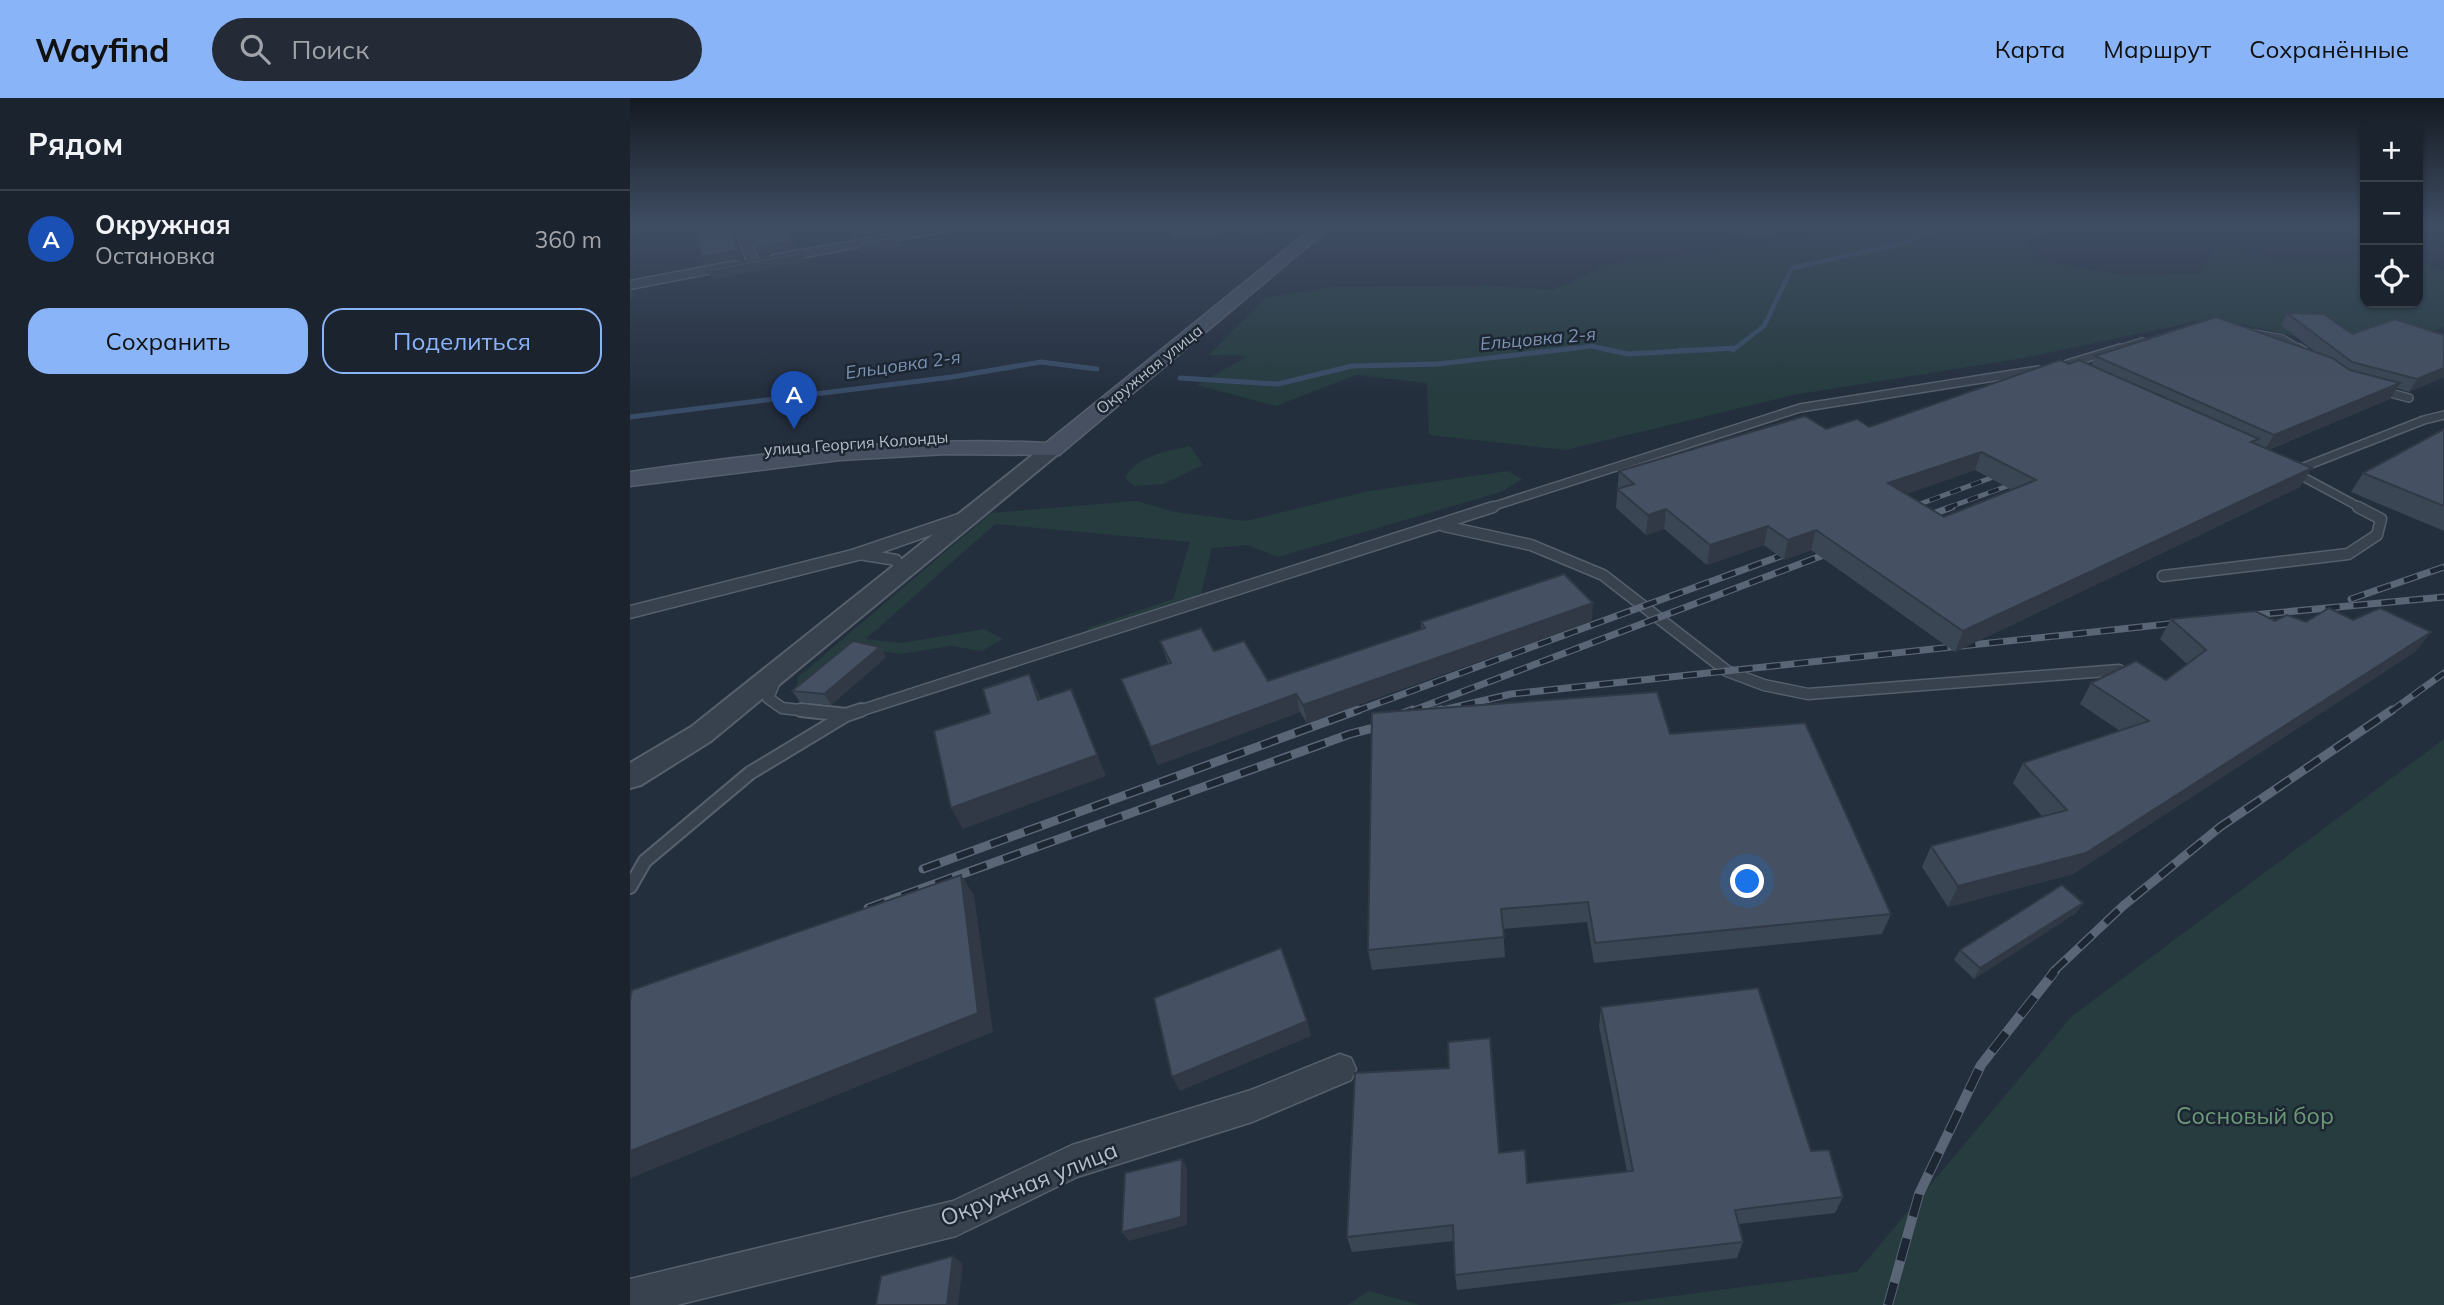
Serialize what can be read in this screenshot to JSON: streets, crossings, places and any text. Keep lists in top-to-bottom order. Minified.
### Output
{"streets":{"main road":["Окружная улица","улица Георгия Колонды"]},"crossings":[["Окружная улица","улица Георгия Колонды"]],"water":["Ельцовка 2-я"],"parks":["Сосновый бор"],"page":{"header":"Wayfind","search":"Поиск","nav":["Карта","Маршрут","Сохранённые"],"heading":"Рядом","map_buttons":["+","−"],"list":[{"mark":"A","name":"Окружная","note":"Остановка","value":"360 m"}],"buttons":["Сохранить","Поделиться"],"pins":"A"}}
